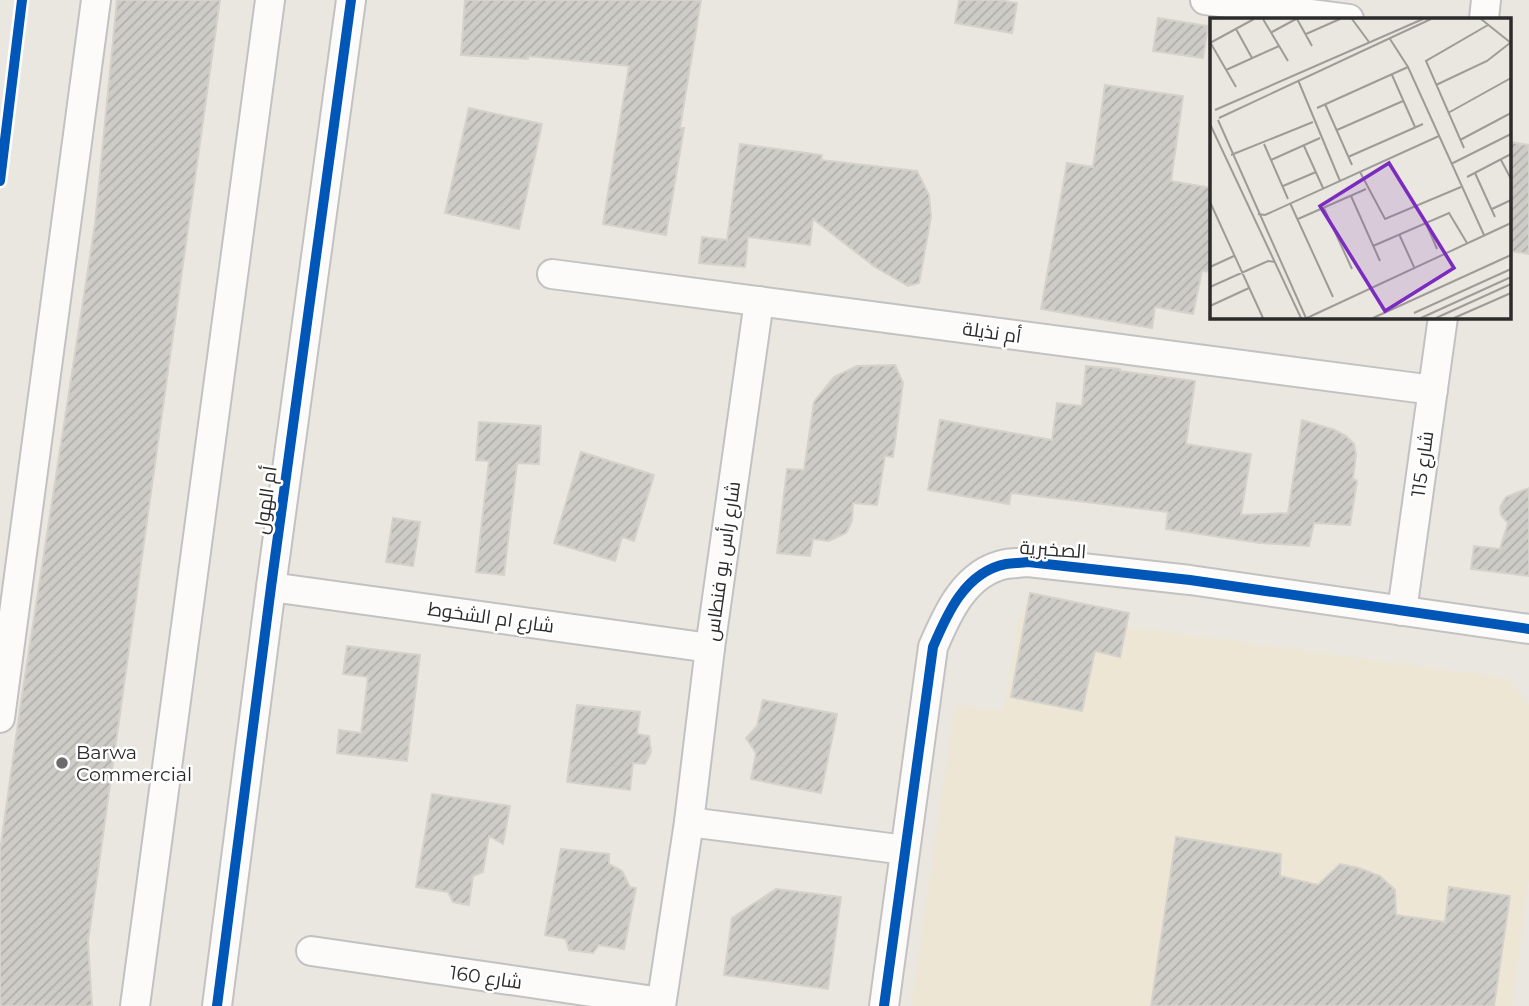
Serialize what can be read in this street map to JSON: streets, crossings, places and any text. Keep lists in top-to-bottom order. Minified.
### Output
{"streets":{"street":["أم نذيلة","شارع 115","أم الهول","الصخبرية","شارع رأس بو فنطاس","شارع ام الشخوط","شارع 160"]},"crossings":[["أم نذيلة","شارع 115"],["أم نذيلة","شارع رأس بو فنطاس"],["شارع 115","الصخبرية"],["أم الهول","شارع ام الشخوط"],["شارع رأس بو فنطاس","شارع ام الشخوط"],["شارع رأس بو فنطاس","شارع 160"]],"places":["Barwa Commercial"]}
